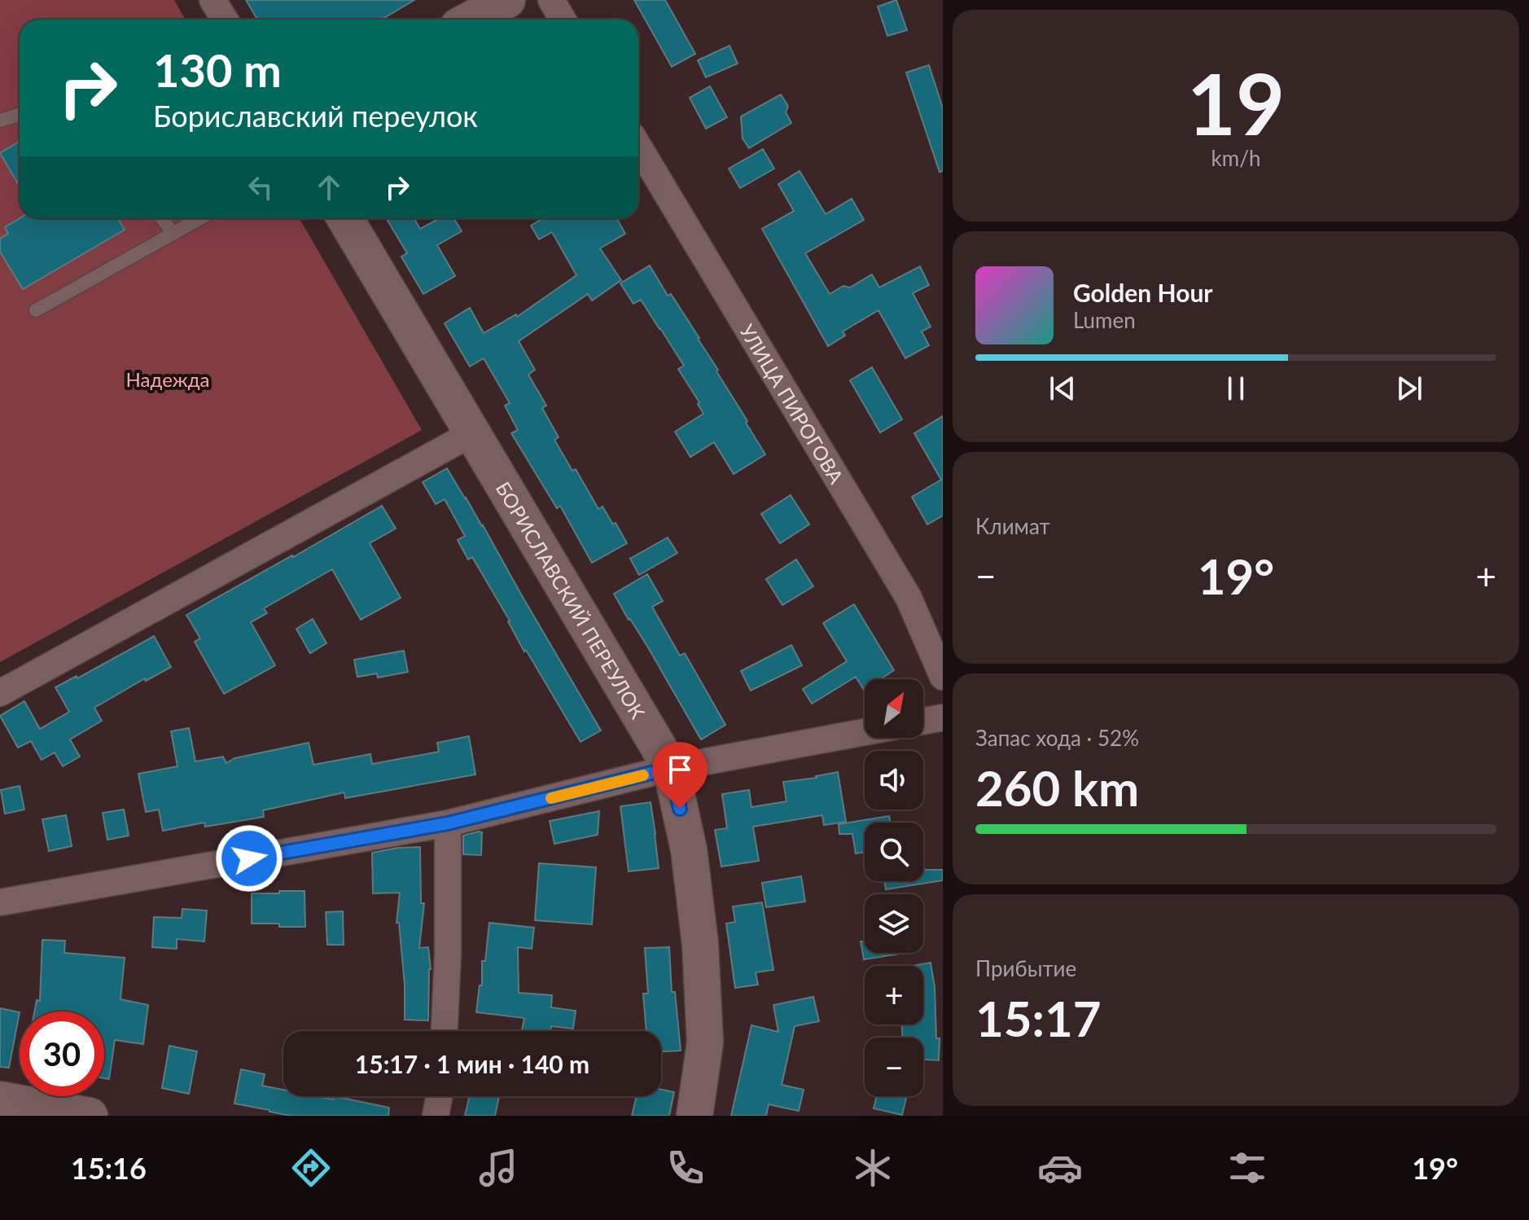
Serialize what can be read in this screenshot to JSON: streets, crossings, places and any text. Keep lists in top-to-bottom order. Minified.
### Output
{"streets":{"street":["УЛИЦА ПИРОГОВА","БОРИСЛАВСКИЙ ПЕРЕУЛОК"]},"parks":["Надежда"],"north":"top right","page":{"tile":[["19","km/h"],"Климат",["Запас хода · 52%","260 km"],["Прибытие","15:17"]],"turn":["130 m","Бориславский переулок"],"song":["Golden Hour","Lumen"],"heat":["−","19°","+"],"map_buttons":["+","−"],"limit":"30","trip":"15:17 · 1 мин · 140 m","tabs":["15:16","19°"]}}
